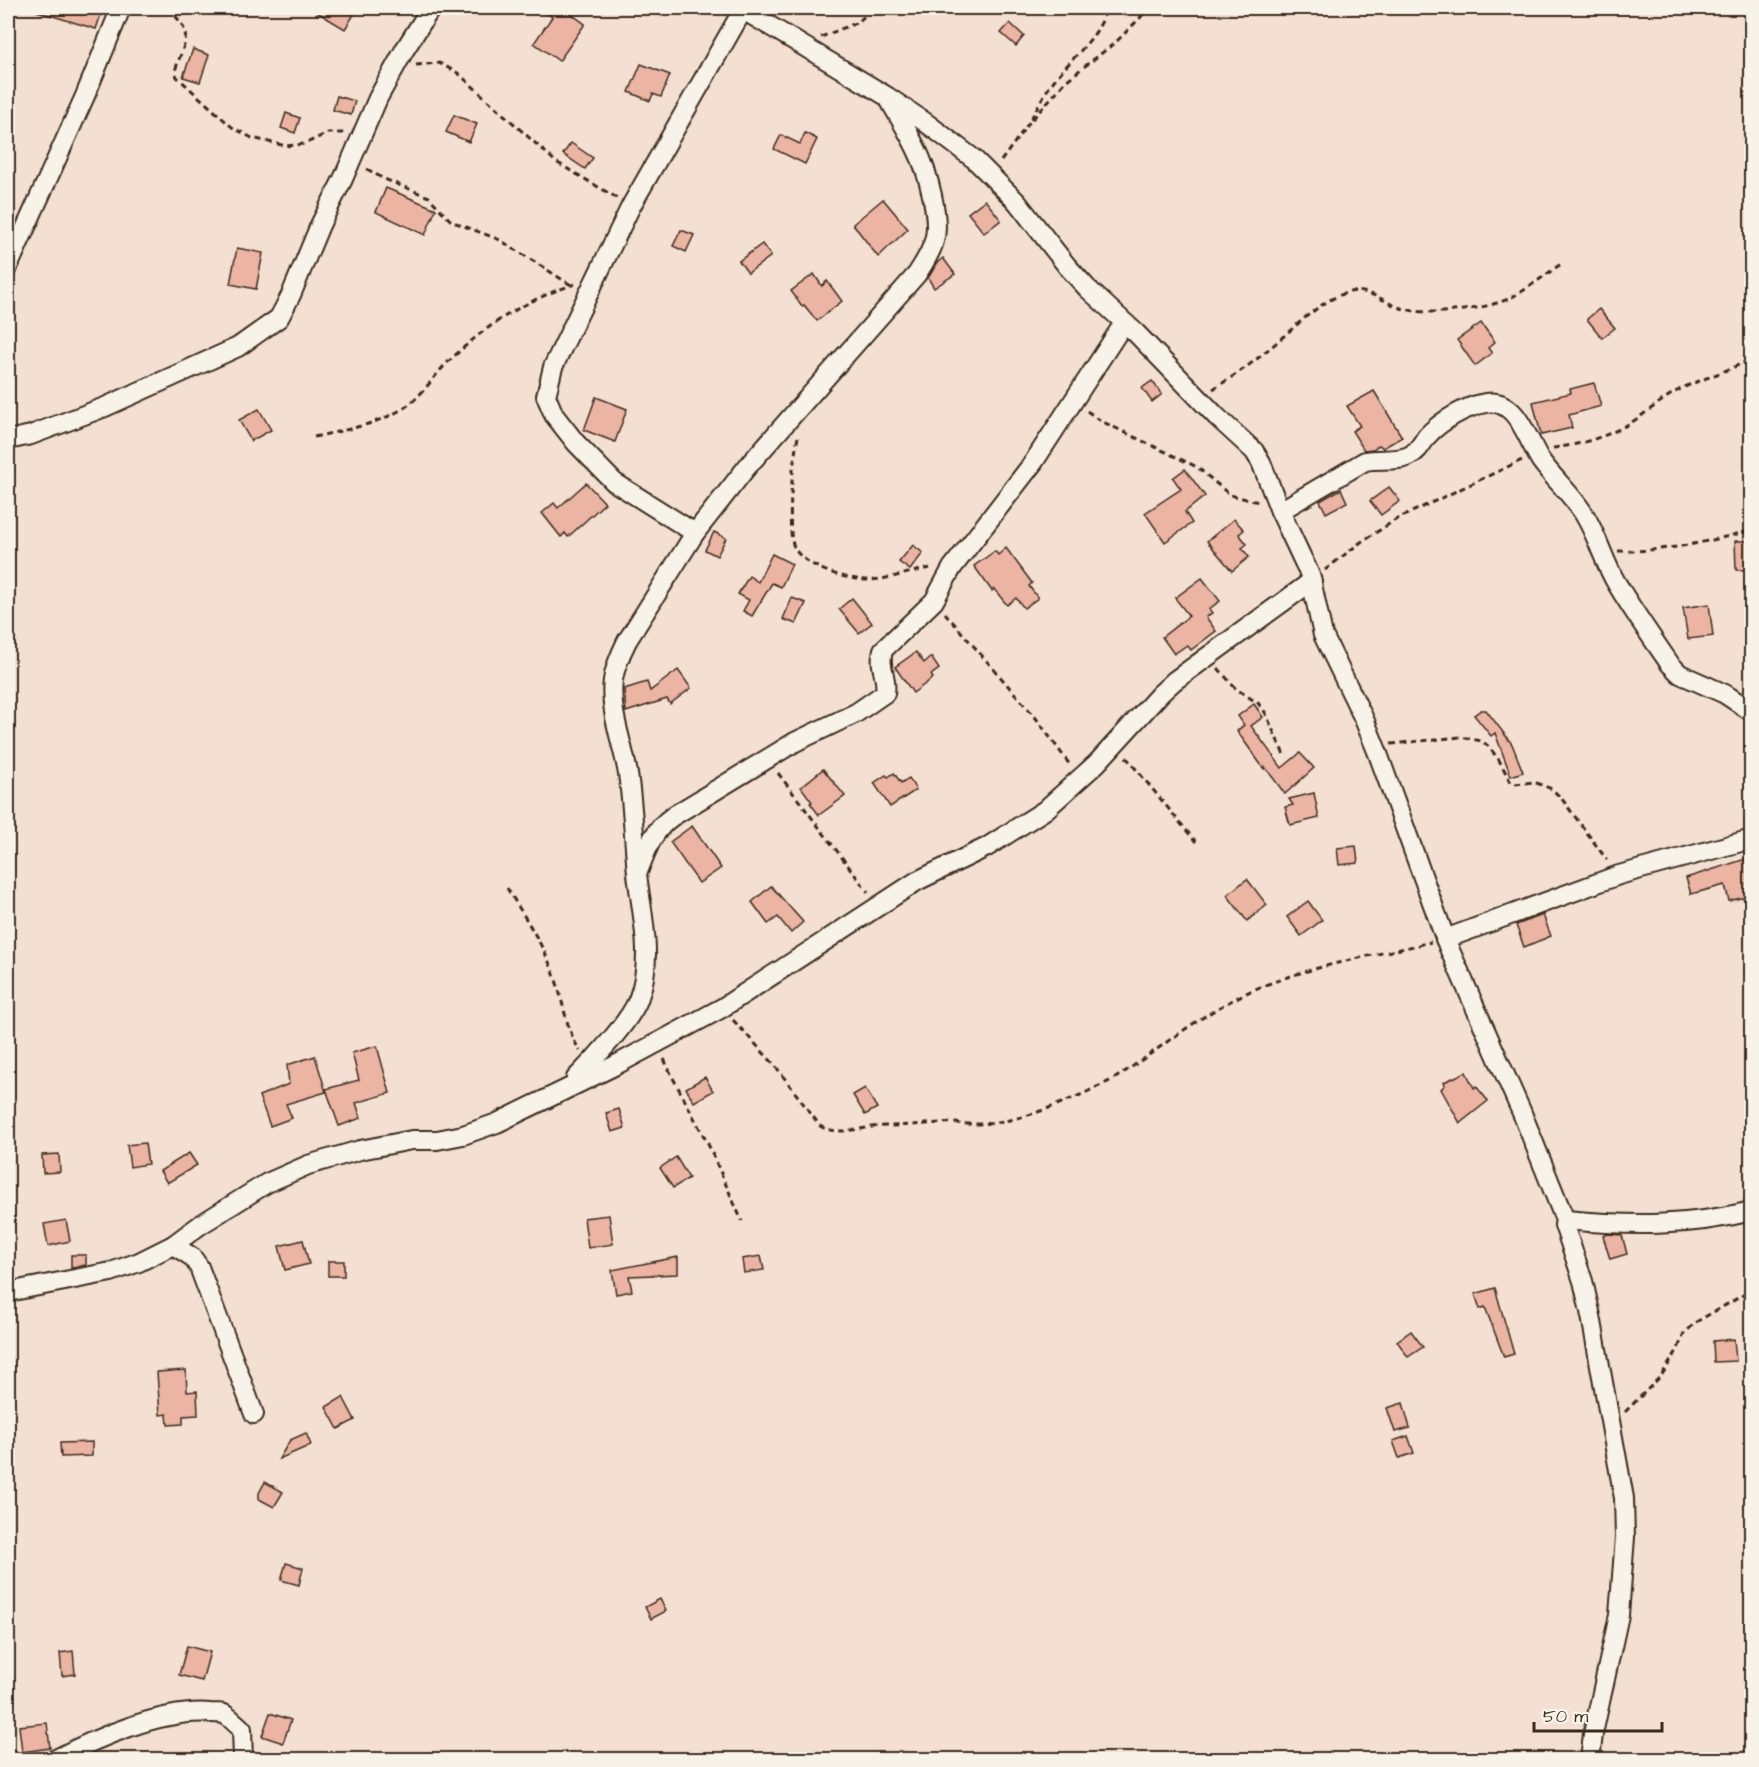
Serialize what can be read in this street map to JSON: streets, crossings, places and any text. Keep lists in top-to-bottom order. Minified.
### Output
{"scale_bar":"50 m"}
